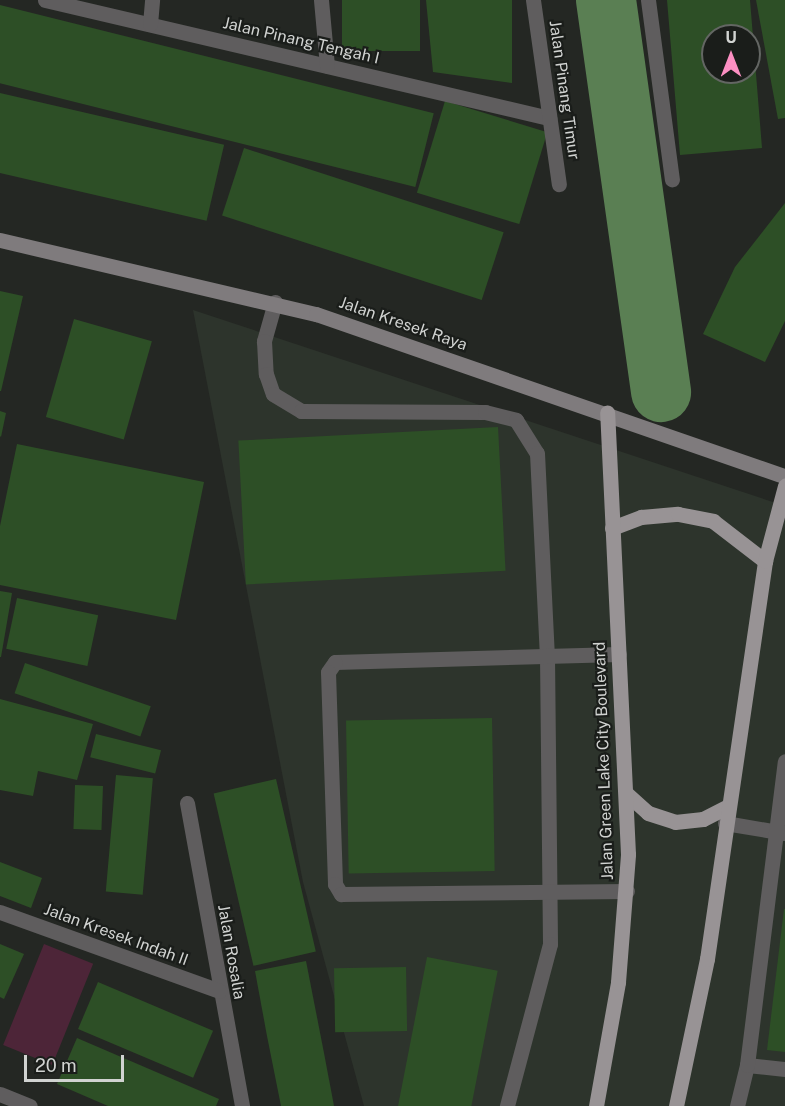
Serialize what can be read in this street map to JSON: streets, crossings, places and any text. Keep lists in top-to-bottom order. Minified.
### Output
{"streets":{"main road":["Jalan Green Lake City Boulevard"],"street":["Jalan Pinang Tengah I","Jalan Pinang Timur","Jalan Kresek Raya","Jalan Kresek Indah II","Jalan Rosalia"]},"crossings":[["Jalan Pinang Tengah I","Jalan Pinang Timur"],["Jalan Kresek Raya","Jalan Green Lake City Boulevard"],["Jalan Kresek Indah II","Jalan Rosalia"]],"scale_bar":"20 m","north":"top"}
